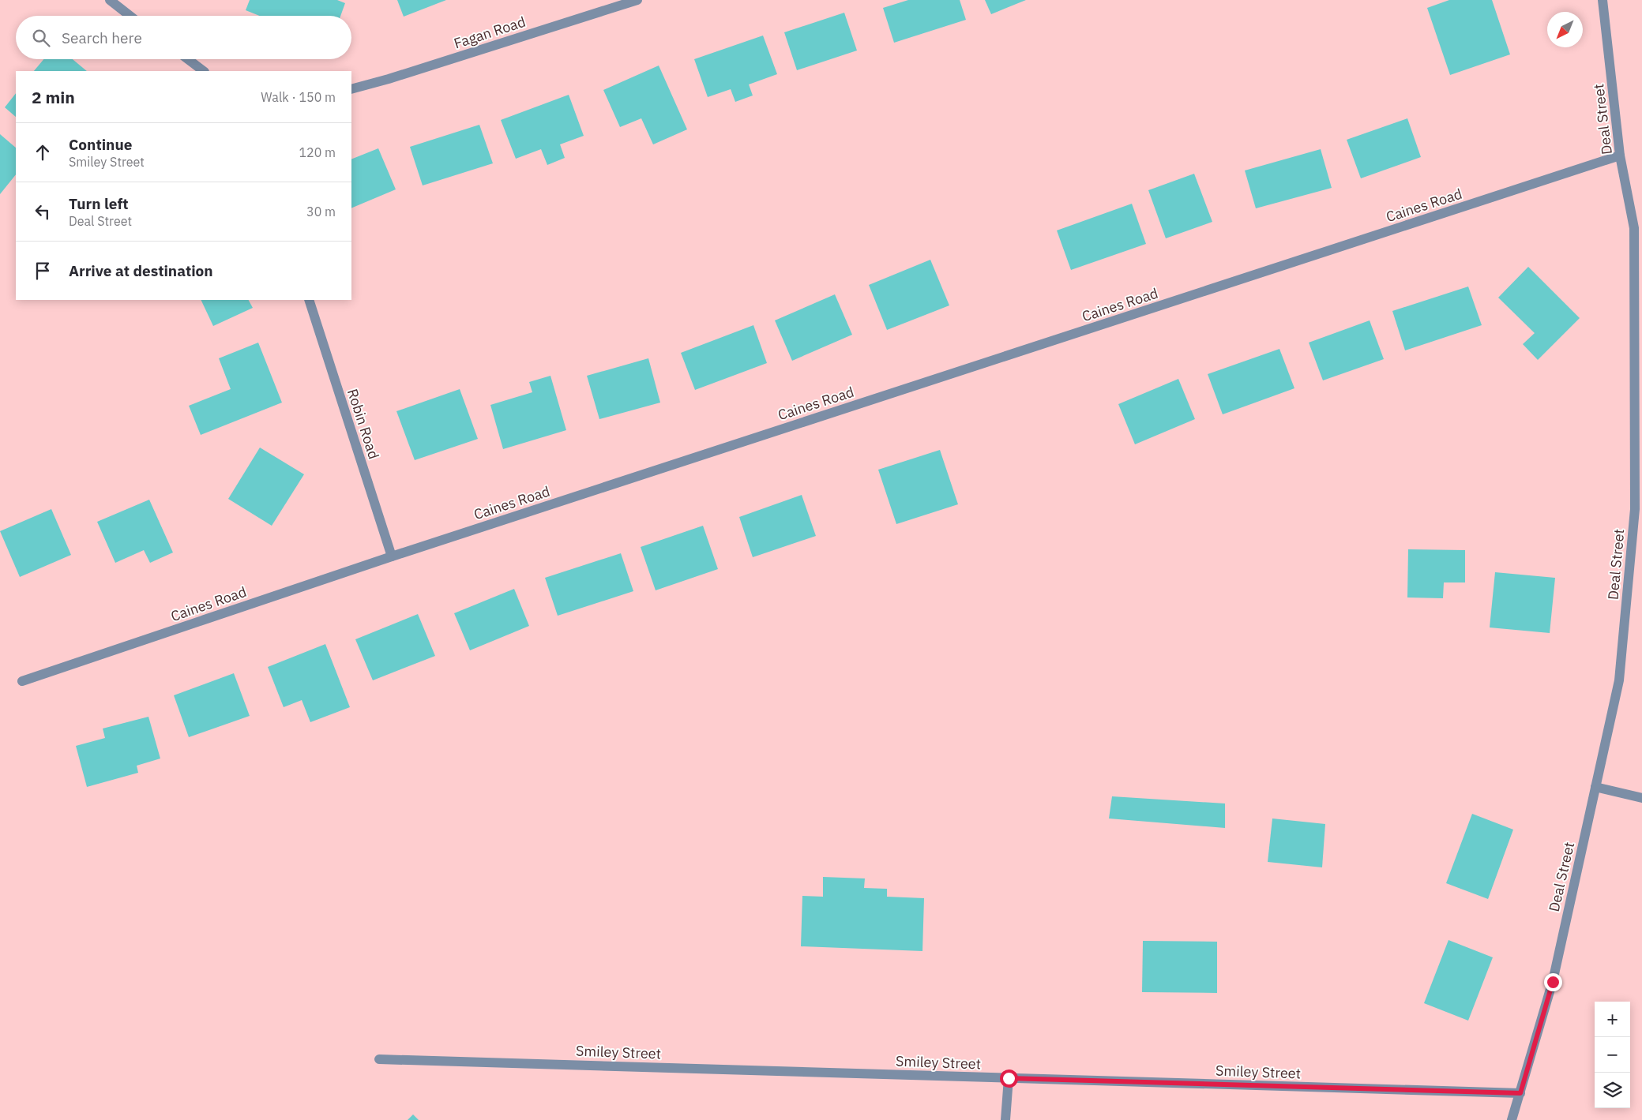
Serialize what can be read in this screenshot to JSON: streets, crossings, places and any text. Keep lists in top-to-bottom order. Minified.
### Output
{"streets":{"street":["Fagan Road","Deal Street","Caines Road","Robin Road","Smiley Street"]},"crossings":[["Deal Street","Caines Road"],["Deal Street","Smiley Street"],["Caines Road","Robin Road"]],"north":"bottom left","page":{"search":"Search here","heading":["2 min","Walk · 150 m"],"list":[["Continue","Smiley Street","120 m"],["Turn left","Deal Street","30 m"],"Arrive at destination"],"map_buttons":["+","−"]}}
